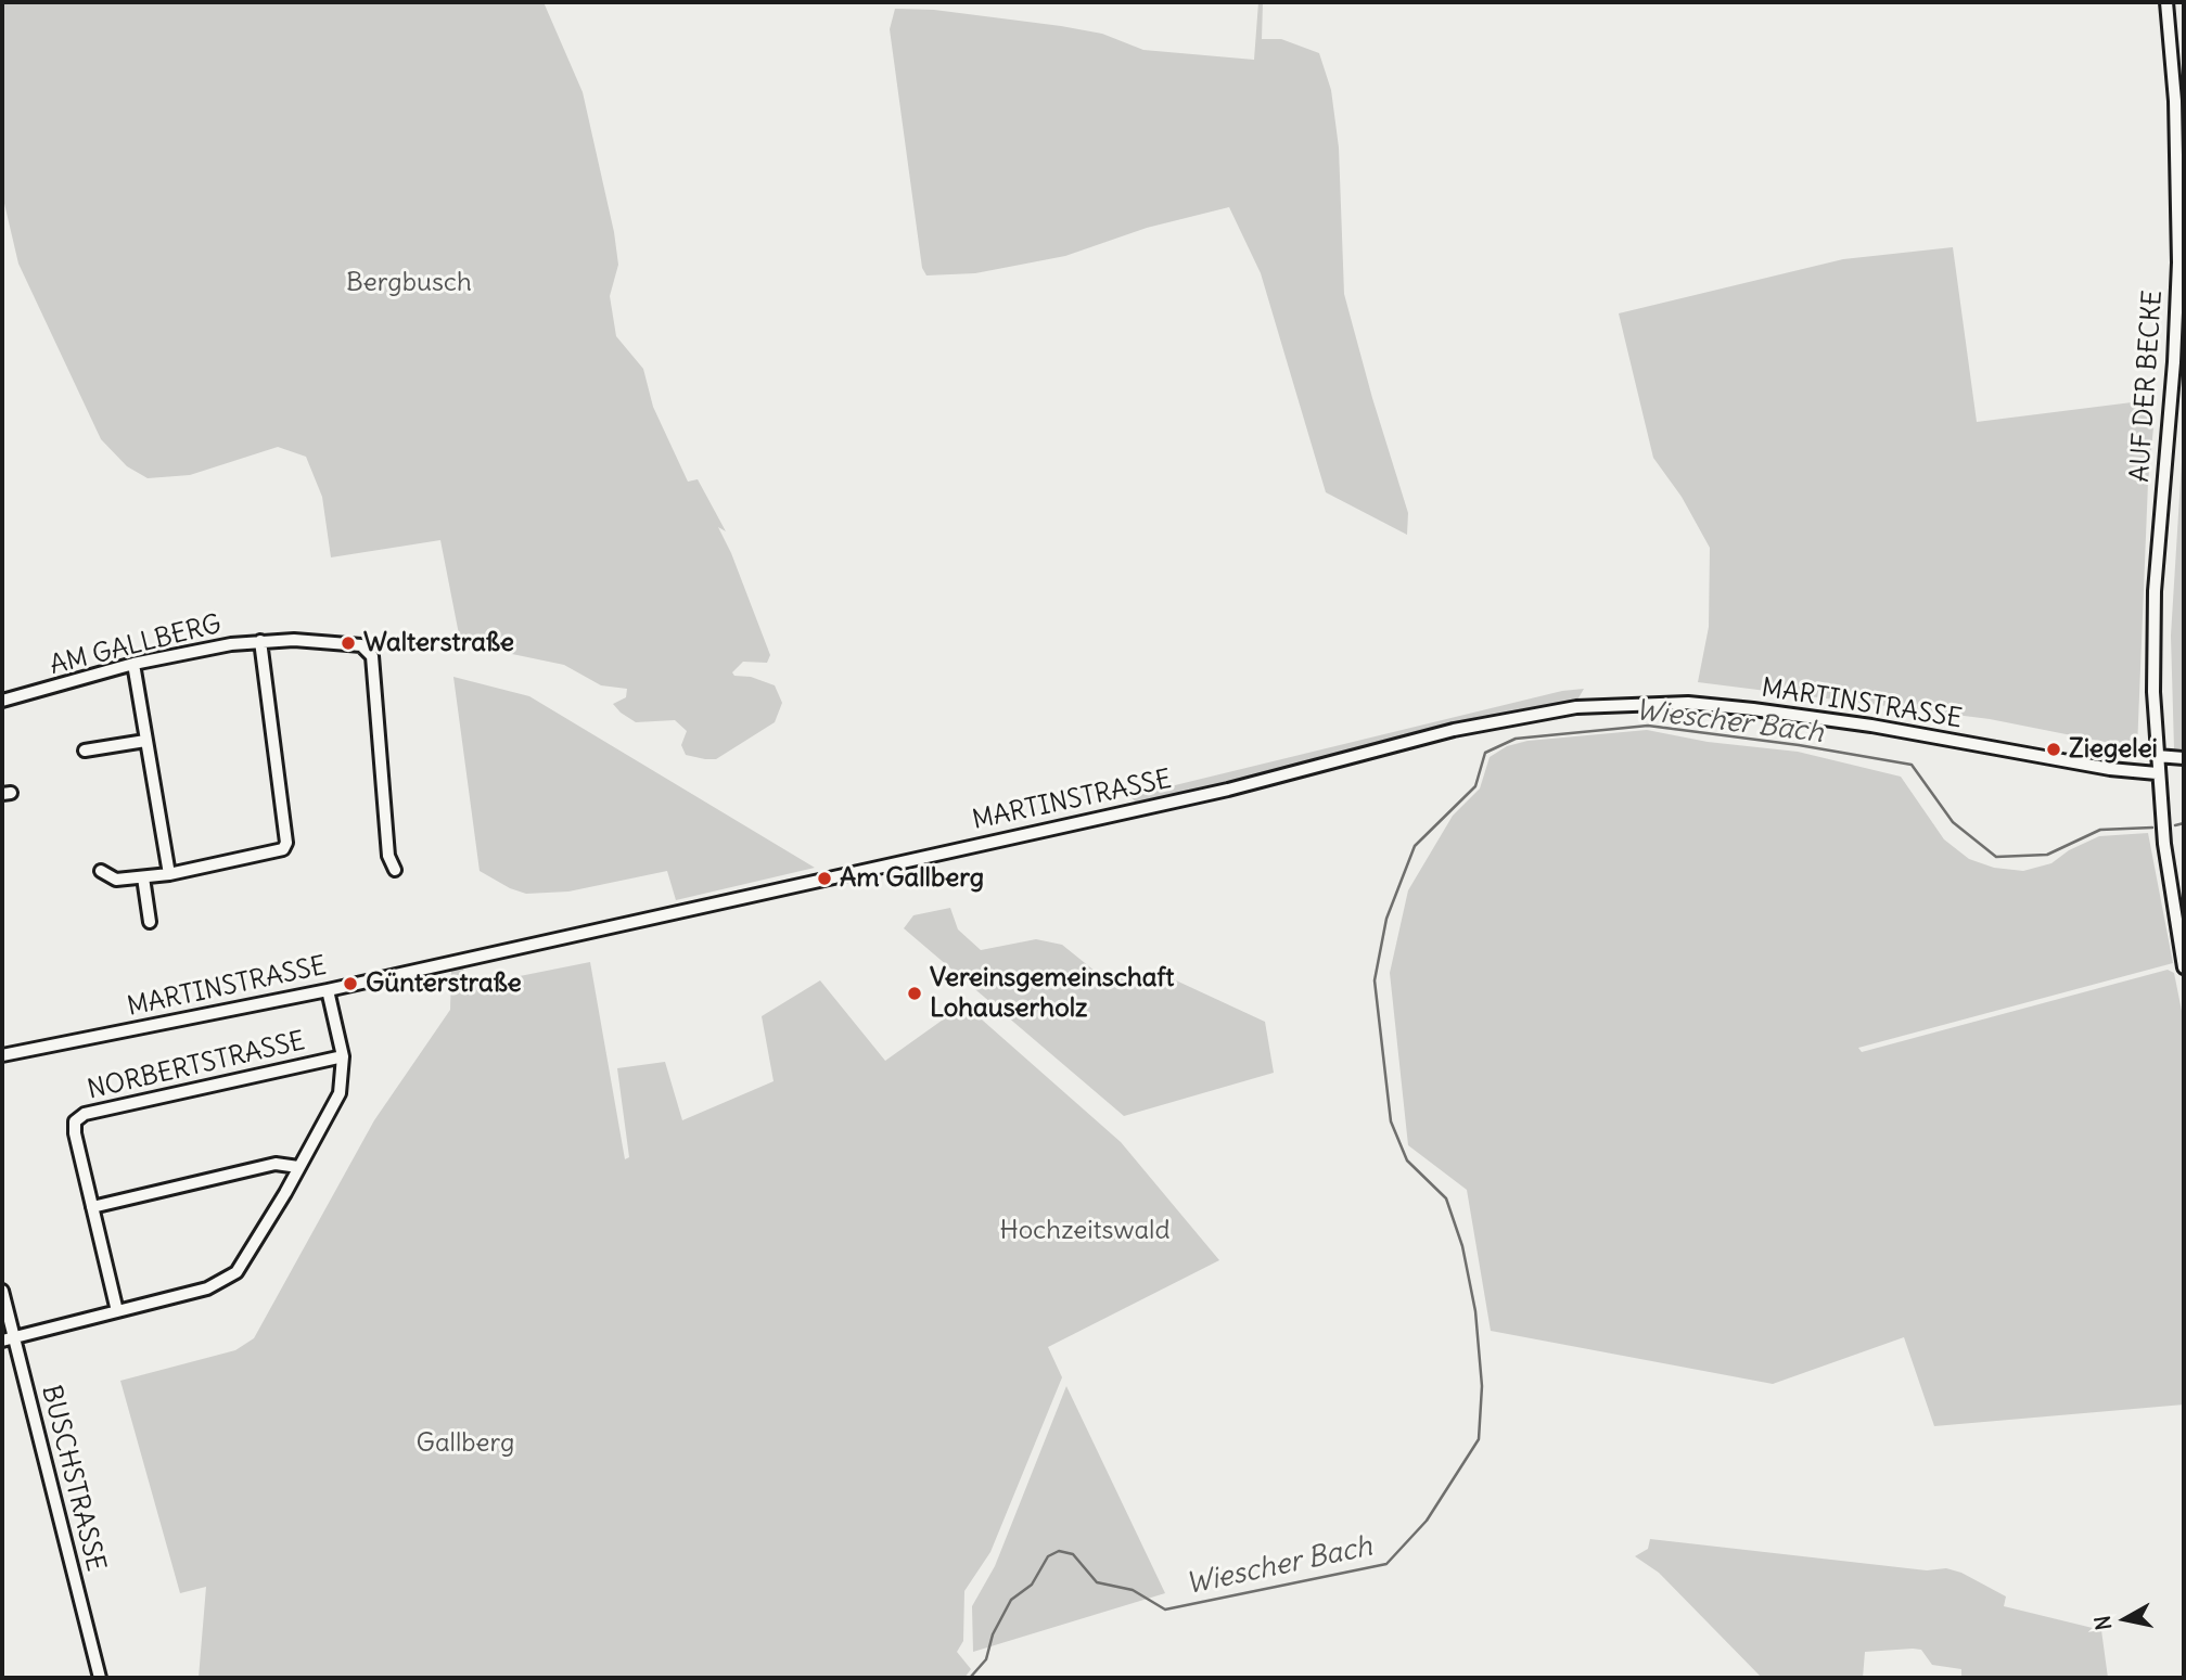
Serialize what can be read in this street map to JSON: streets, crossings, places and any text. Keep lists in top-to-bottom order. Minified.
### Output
{"streets":{"street":["AUF DER BECKE","AM GALLBERG","MARTINSTRASSE","NORBERTSTRASSE","BUSCHSTRASSE"]},"crossings":[["AUF DER BECKE","MARTINSTRASSE"]],"water":["Wiescher Bach"],"parks":["Bergbusch","Hochzeitswald","Gallberg"],"places":["Walterstraße","Ziegelei","Am Gallberg","Günterstraße","Vereinsgemeinschaft Lohauserholz"],"north":"left"}
